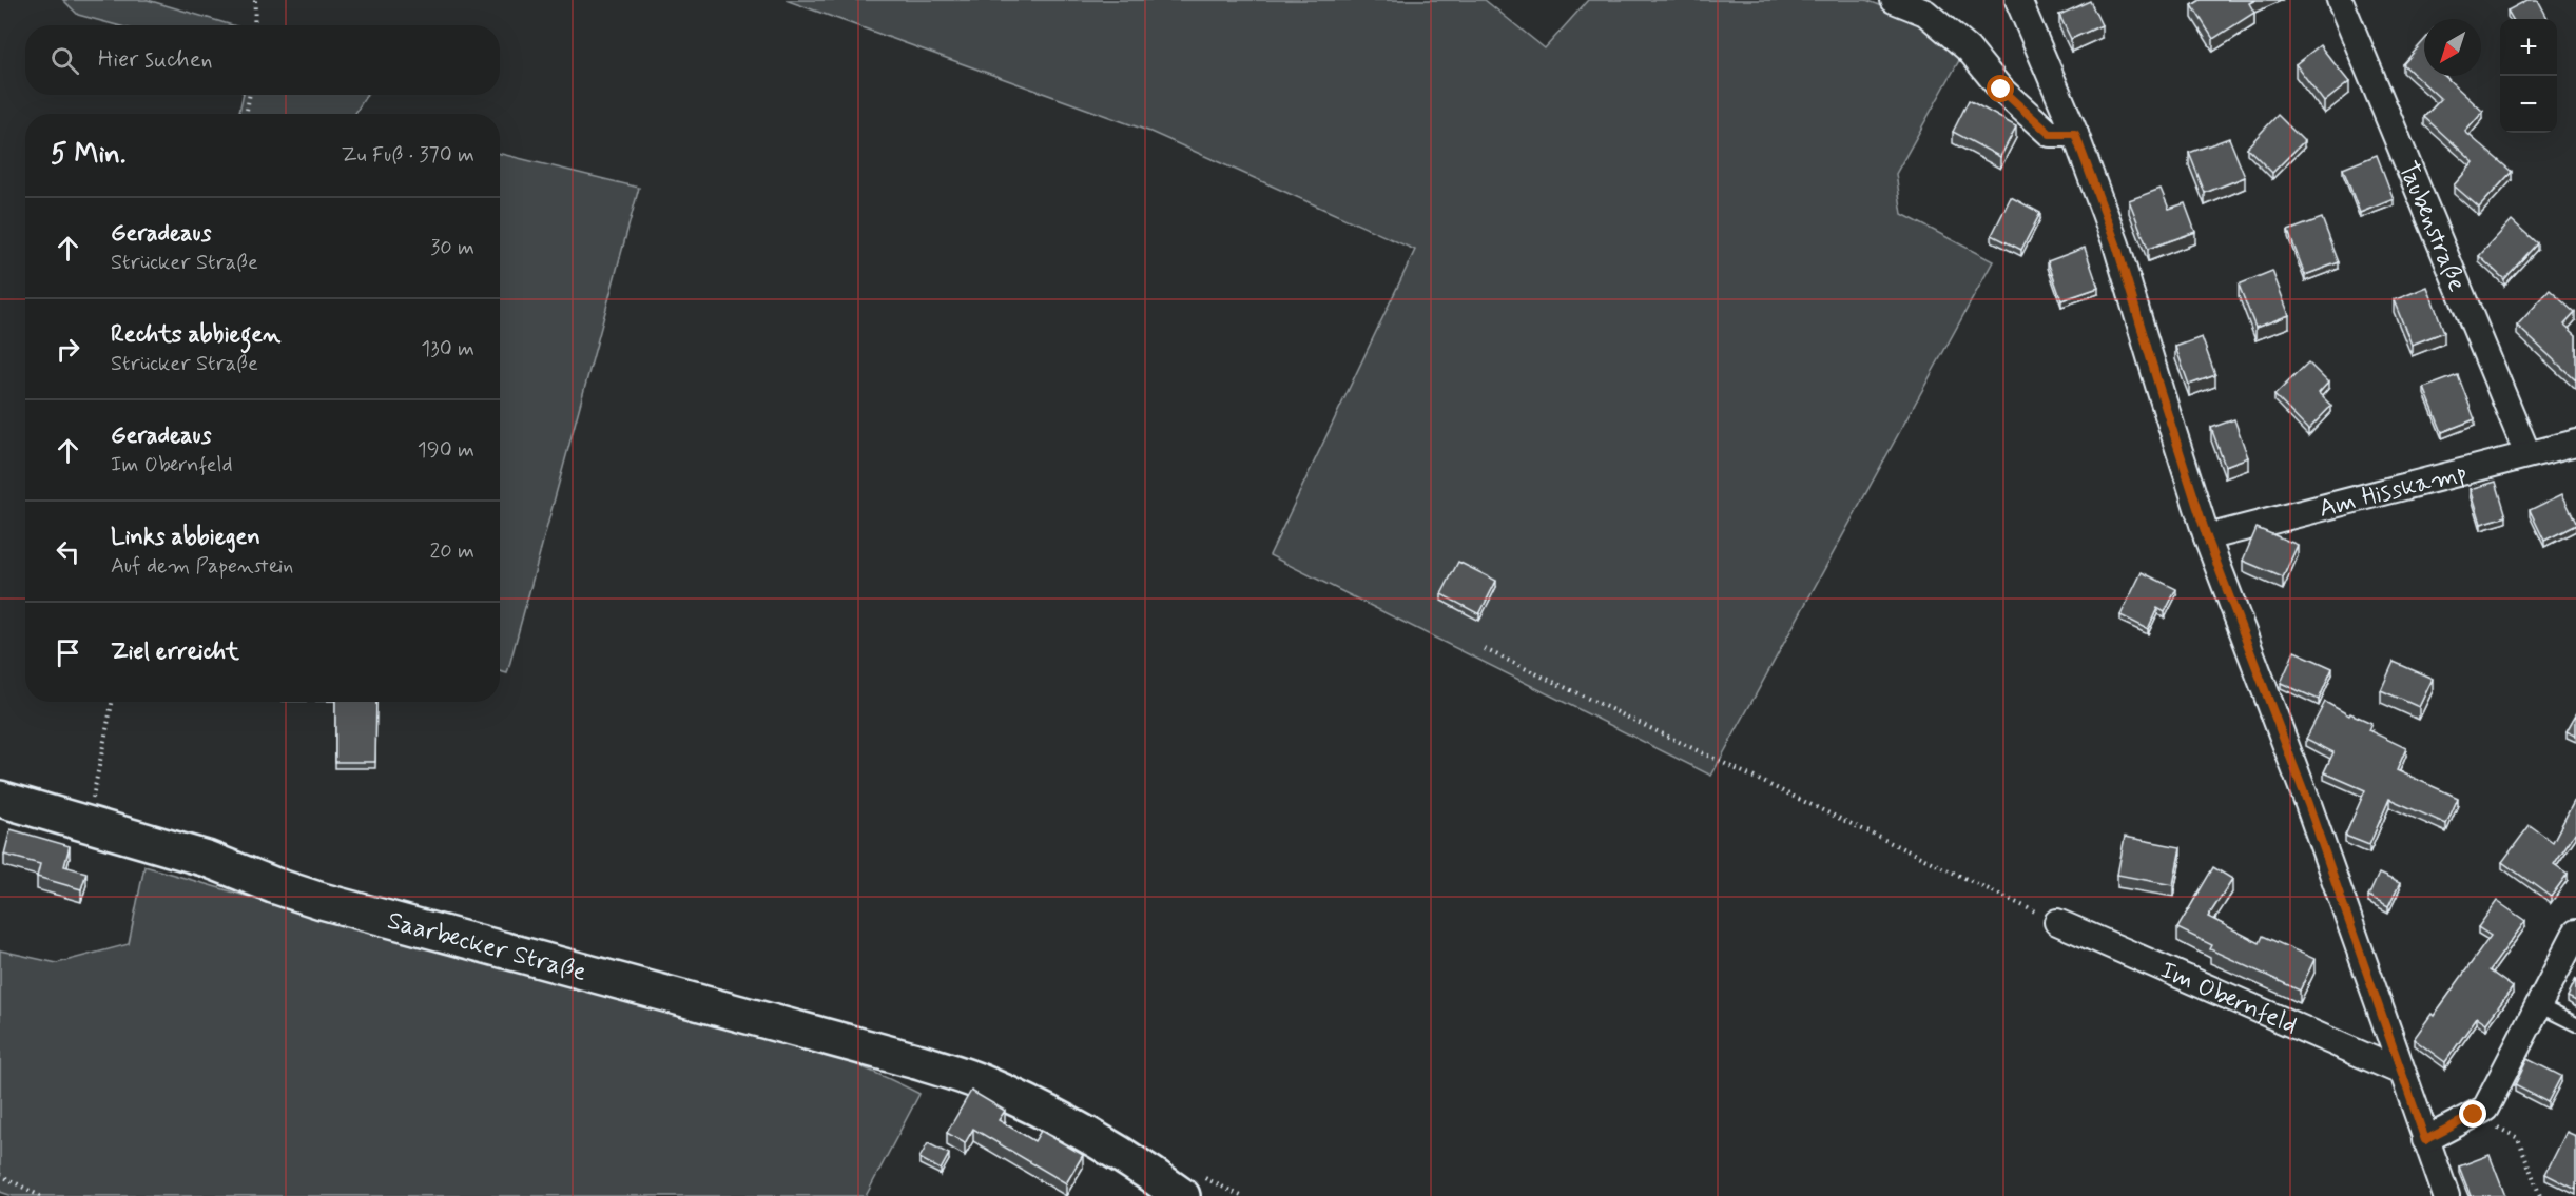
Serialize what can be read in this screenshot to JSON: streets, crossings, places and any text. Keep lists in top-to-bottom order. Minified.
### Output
{"streets":{"main road":["Saarbecker Straße"],"street":["Taubenstraße","Am Hisskamp","Im Obernfeld"]},"crossings":[["Taubenstraße","Am Hisskamp"]],"north":"bottom left","page":{"map_buttons":["+","−"],"search":"Hier suchen","heading":["5 Min.","Zu Fuß · 370 m"],"list":[["Geradeaus","Strücker Straße","30 m"],["Rechts abbiegen","Strücker Straße","130 m"],["Geradeaus","Im Obernfeld","190 m"],["Links abbiegen","Auf dem Papenstein","20 m"],"Ziel erreicht"]}}
